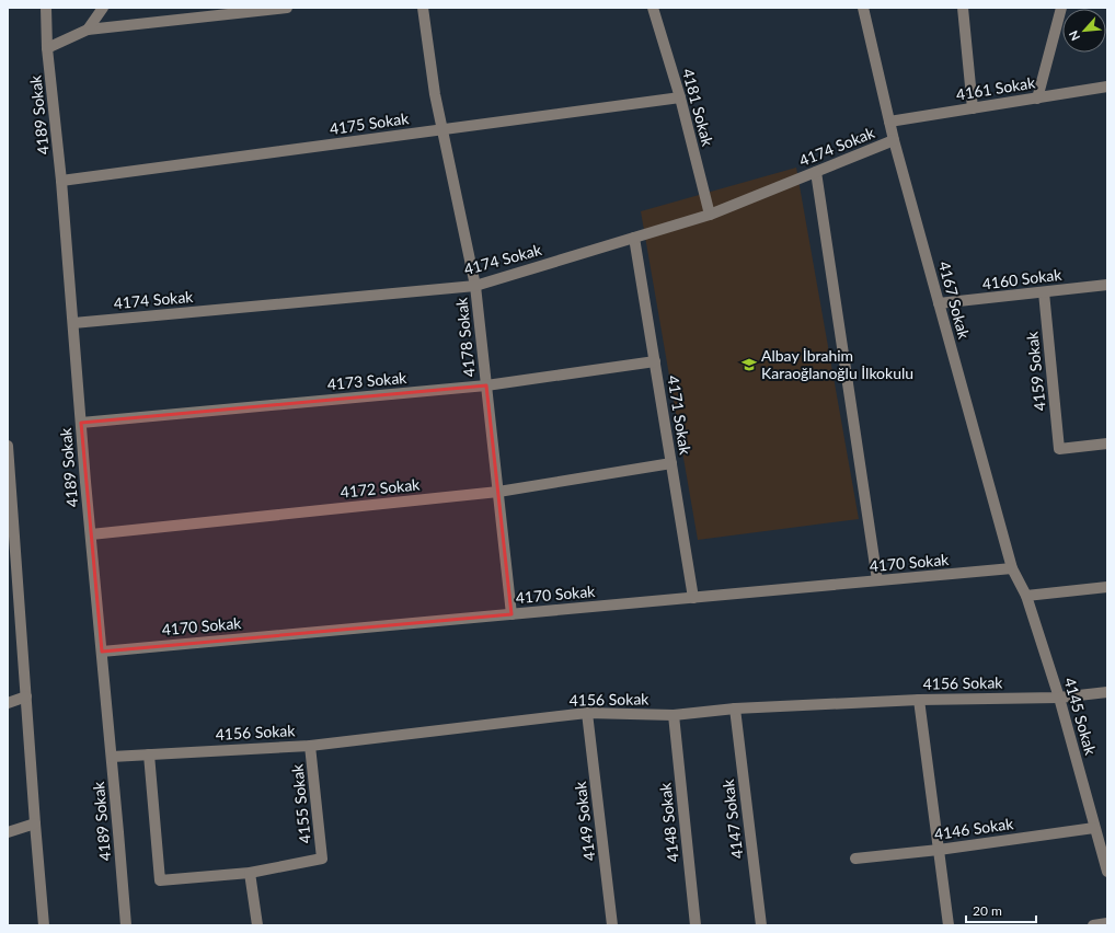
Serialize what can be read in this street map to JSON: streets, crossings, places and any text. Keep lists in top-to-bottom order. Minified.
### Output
{"streets":{"street":["4161 Sokak","4181 Sokak","4189 Sokak","4175 Sokak","4174 Sokak","4160 Sokak","4167 Sokak","4178 Sokak","4159 Sokak","4173 Sokak","4171 Sokak","4172 Sokak","4170 Sokak","4156 Sokak","4145 Sokak","4155 Sokak","4147 Sokak","4149 Sokak","4148 Sokak","4146 Sokak"]},"crossings":[["4161 Sokak","4167 Sokak"],["4181 Sokak","4175 Sokak"],["4181 Sokak","4174 Sokak"],["4189 Sokak","4175 Sokak"],["4189 Sokak","4174 Sokak"],["4189 Sokak","4173 Sokak"],["4189 Sokak","4172 Sokak"],["4189 Sokak","4170 Sokak"],["4189 Sokak","4156 Sokak"],["4175 Sokak","4178 Sokak"],["4174 Sokak","4167 Sokak"],["4174 Sokak","4178 Sokak"],["4174 Sokak","4171 Sokak"],["4160 Sokak","4167 Sokak"],["4160 Sokak","4159 Sokak"],["4167 Sokak","4170 Sokak"],["4167 Sokak","4145 Sokak"],["4178 Sokak","4173 Sokak"],["4178 Sokak","4172 Sokak"],["4178 Sokak","4170 Sokak"],["4173 Sokak","4171 Sokak"],["4171 Sokak","4172 Sokak"],["4171 Sokak","4170 Sokak"],["4156 Sokak","4145 Sokak"],["4156 Sokak","4155 Sokak"],["4156 Sokak","4147 Sokak"],["4156 Sokak","4149 Sokak"],["4156 Sokak","4148 Sokak"],["4145 Sokak","4146 Sokak"]],"places":{"school or university":["Albay İbrahim Karaoğlanoğlu İlkokulu"]},"scale_bar":"20 m","north":"bottom left"}
